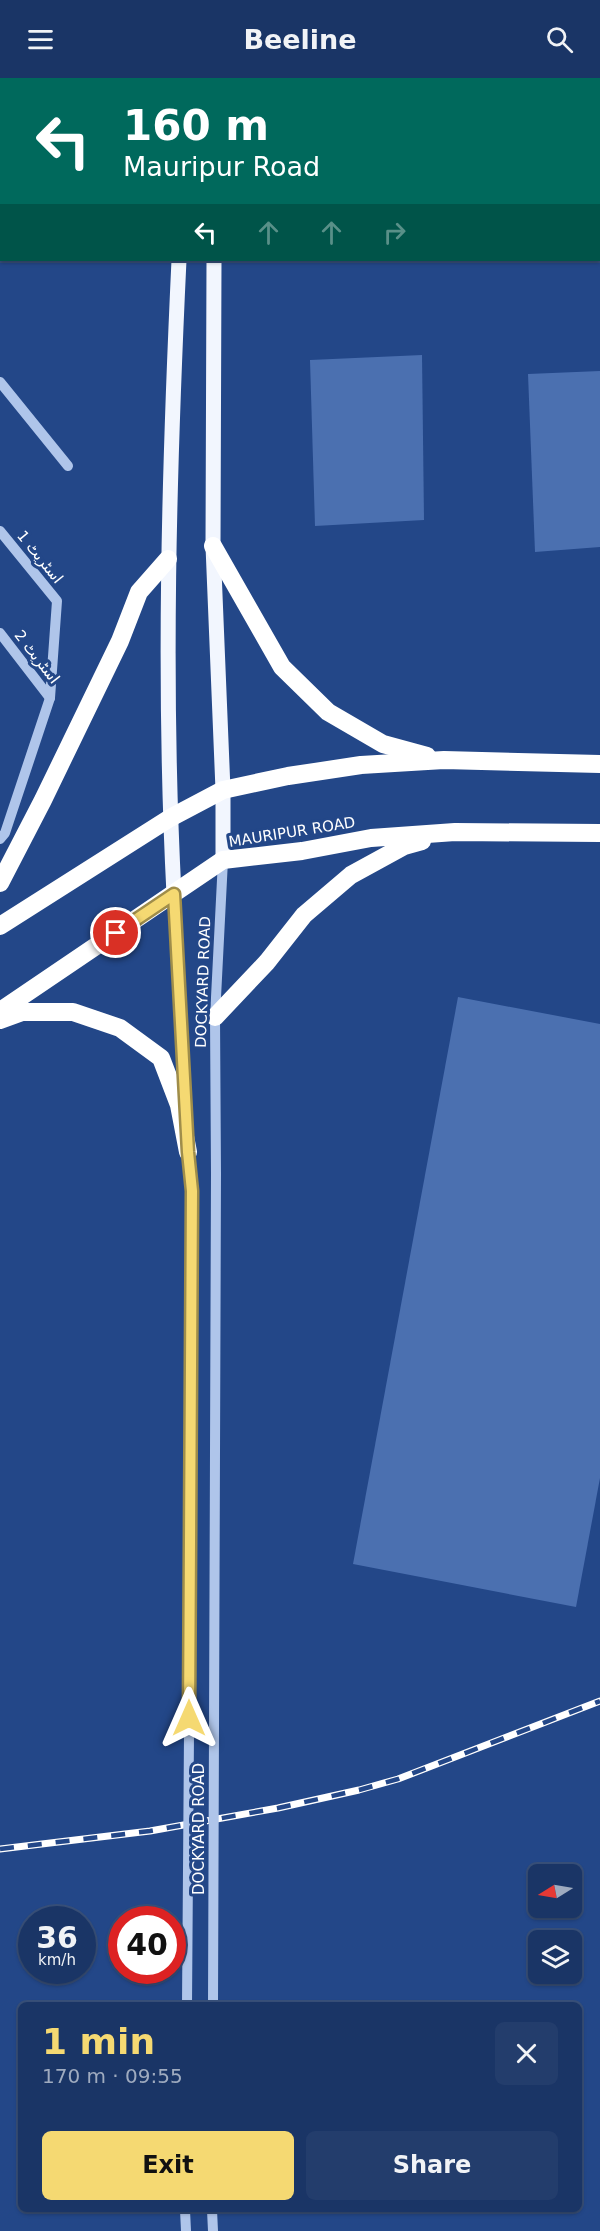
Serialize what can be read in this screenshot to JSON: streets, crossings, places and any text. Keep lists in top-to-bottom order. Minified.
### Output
{"streets":{"highway":["MAURIPUR ROAD"],"street":["اسٹریٹ 1","اسٹریٹ 2","DOCKYARD ROAD"]},"crossings":[["اسٹریٹ 1","اسٹریٹ 2"],["MAURIPUR ROAD","DOCKYARD ROAD"]],"north":"left","page":{"header":"Beeline","turn":["160 m","Mauripur Road"],"speed":"36 km/h","limit":"40","heading":["1 min","170 m · 09:55"],"buttons":["Exit","Share"]}}
